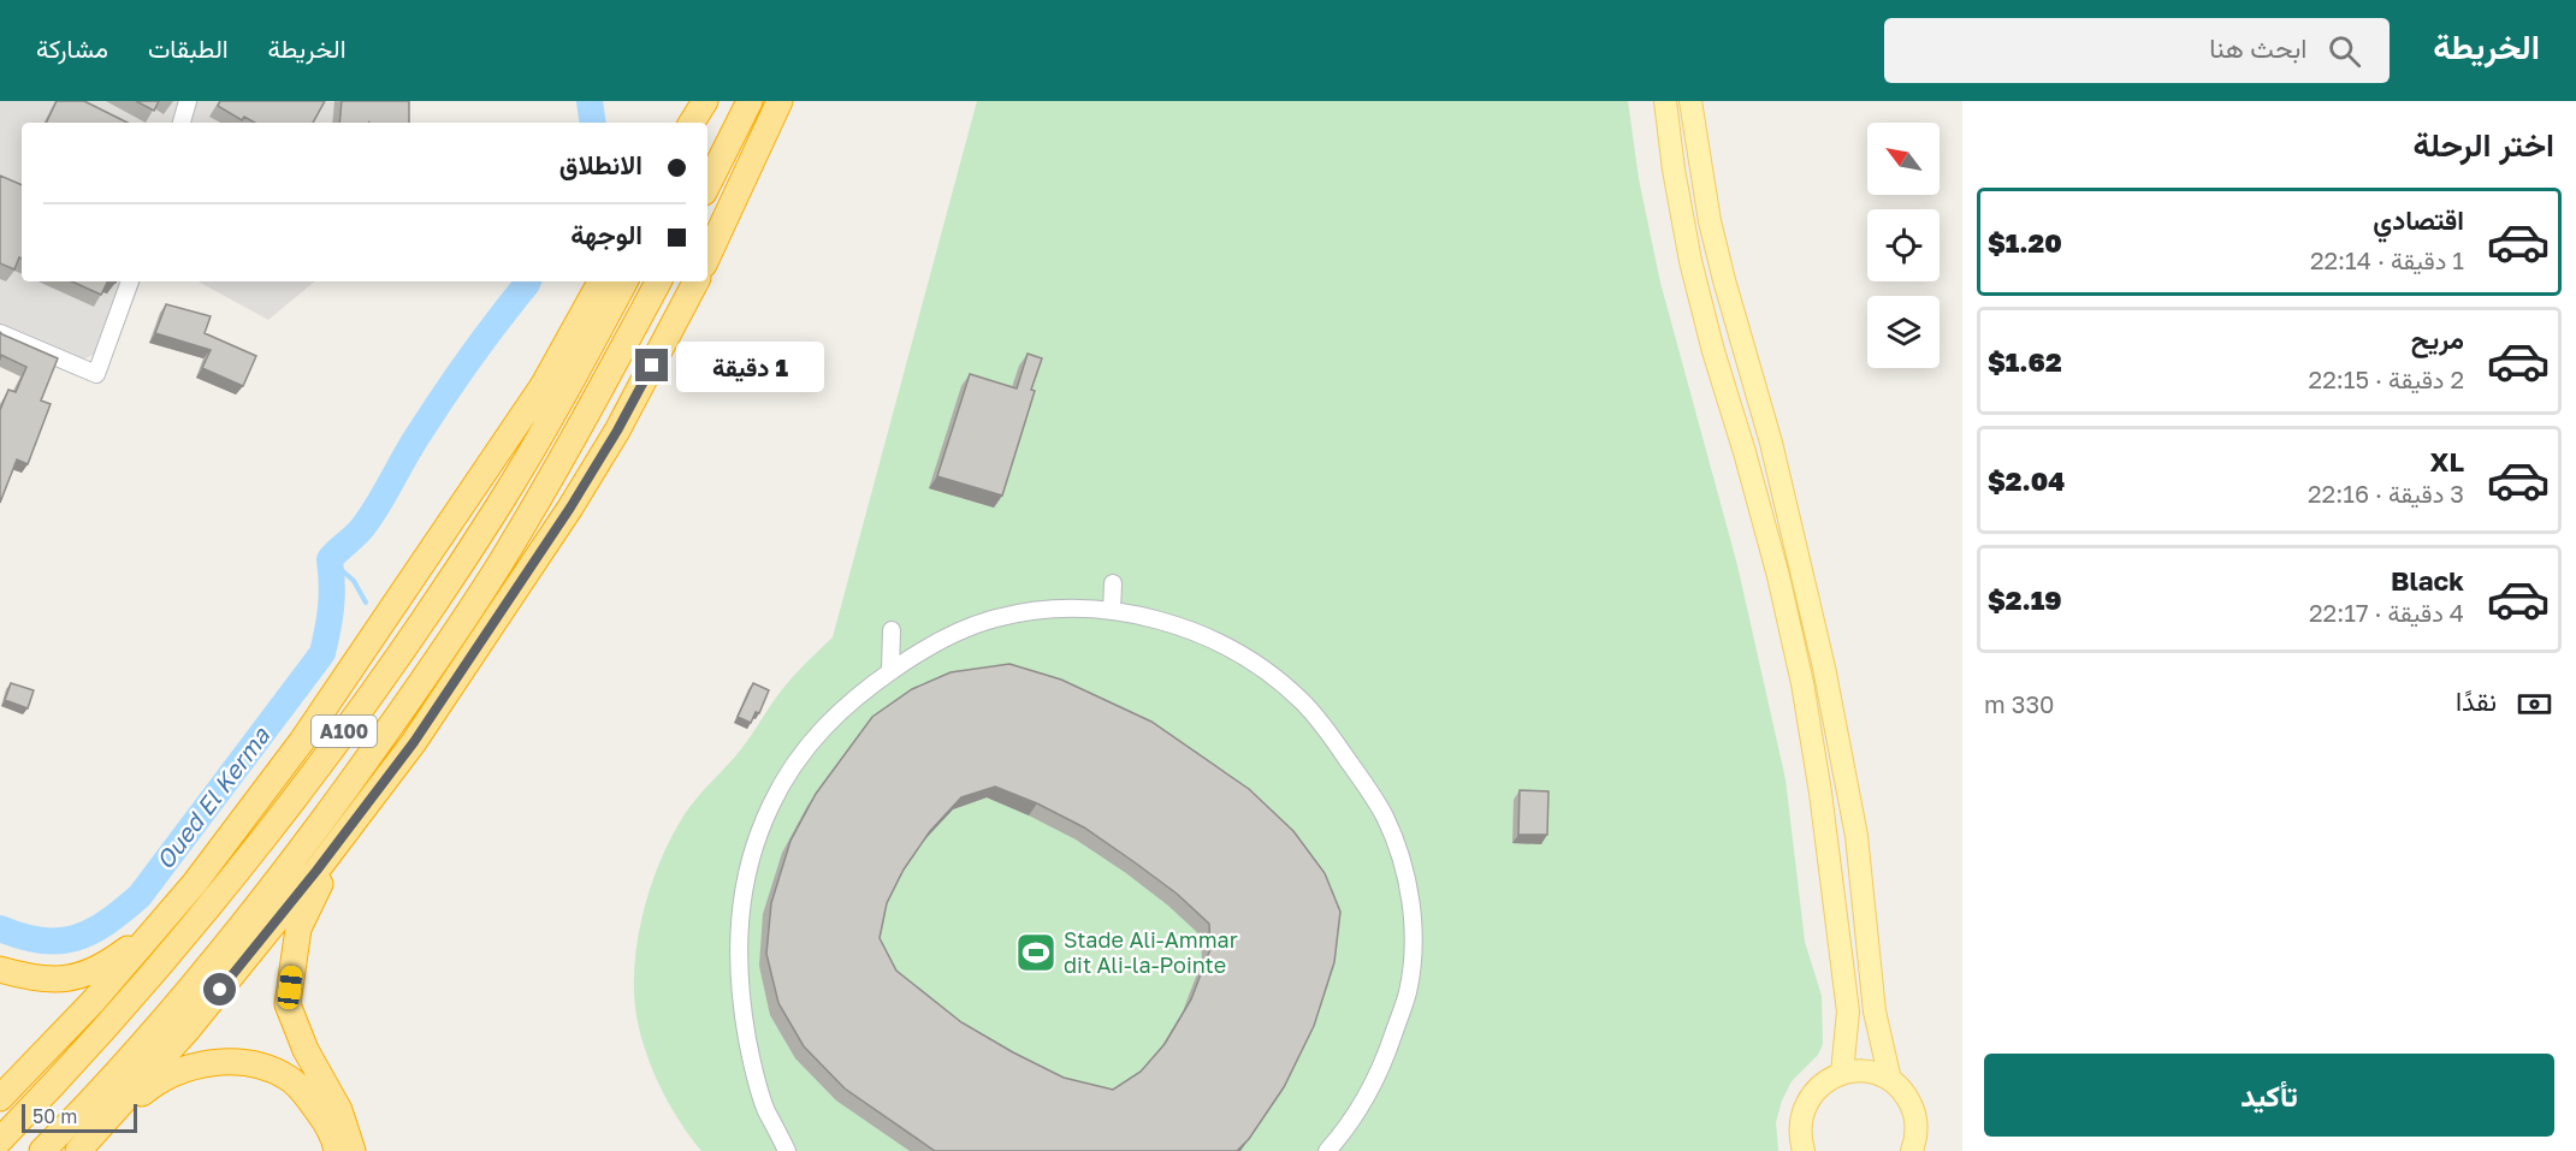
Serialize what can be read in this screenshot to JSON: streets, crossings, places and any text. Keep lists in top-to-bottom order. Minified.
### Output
{"streets":{"highway":["A100"]},"water":["Oued El Kerma"],"places":{"sports":["Stade Ali-Ammar dit Ali-la-Pointe"]},"scale_bar":"50 m","north":"top left","page":{"header":"الخريطة","search":"ابحث هنا","nav":["الخريطة","الطبقات","مشاركة"],"heading":"اختر الرحلة","banner":["الانطلاق","الوجهة"],"list":[{"name":"اقتصادي","note":"1 دقيقة · 22:14","value":"$1.20"},{"name":"مريح","note":"2 دقيقة · 22:15","value":"$1.62"},{"name":"XL","note":"3 دقيقة · 22:16","value":"$2.04"},{"name":"Black","note":"4 دقيقة · 22:17","value":"$2.19"}],"bubble":"1 دقيقة","pay":["نقدًا","330 m"],"buttons":"تأكيد","scale":"50 m"}}
